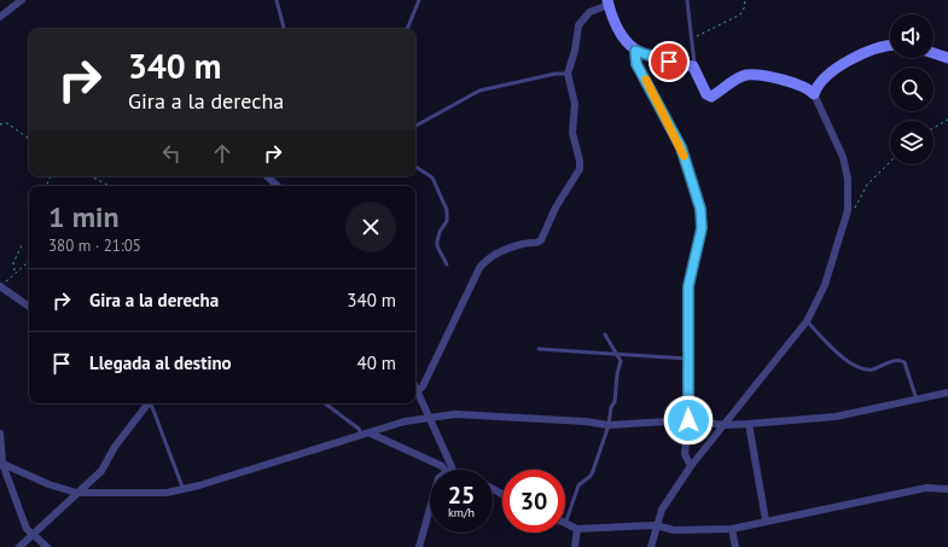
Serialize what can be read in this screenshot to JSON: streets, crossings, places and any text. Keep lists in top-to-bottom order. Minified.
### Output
{"page":{"turn":["340 m","Gira a la derecha"],"heading":["1 min","380 m · 21:05"],"list":[{"name":"Gira a la derecha","value":"340 m"},{"name":"Llegada al destino","value":"40 m"}],"speed":"25 km/h","limit":"30"}}
